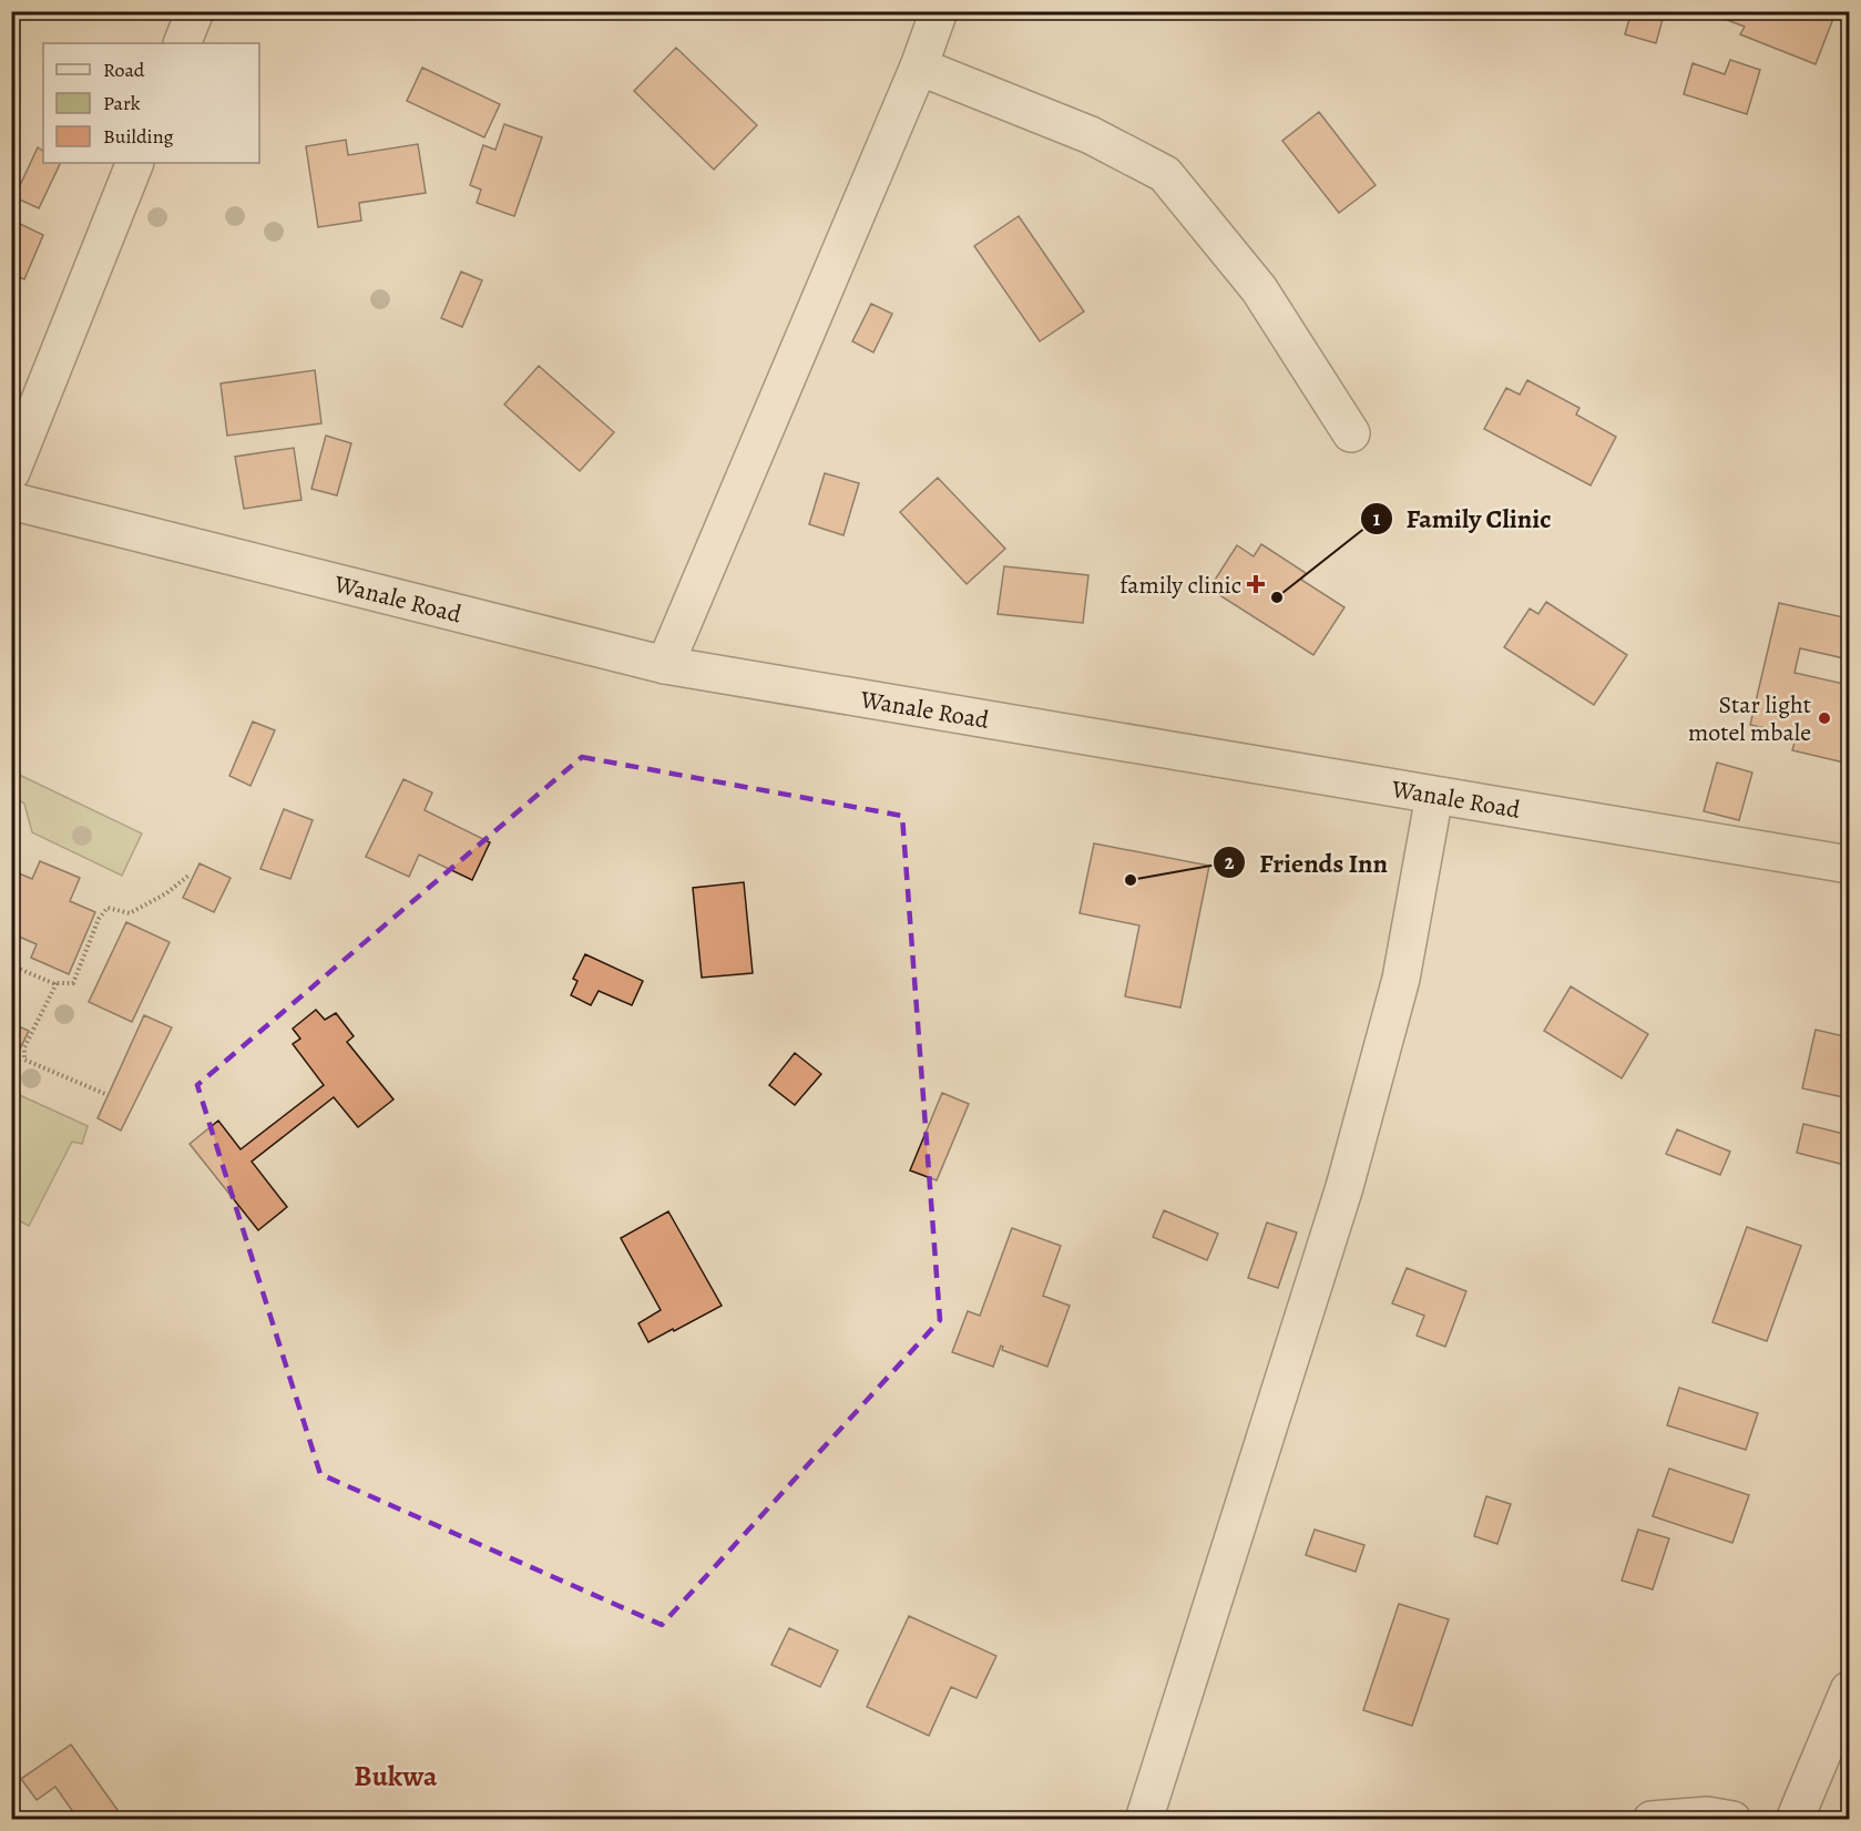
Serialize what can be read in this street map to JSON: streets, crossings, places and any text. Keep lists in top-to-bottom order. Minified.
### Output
{"streets":{"street":["Wanale Road"]},"districts":["Bukwa"],"places":{"health":["family clinic"],"other":["Family Clinic","Star light motel mbale","Friends Inn"]},"legend":["Road","Park","Building"]}
